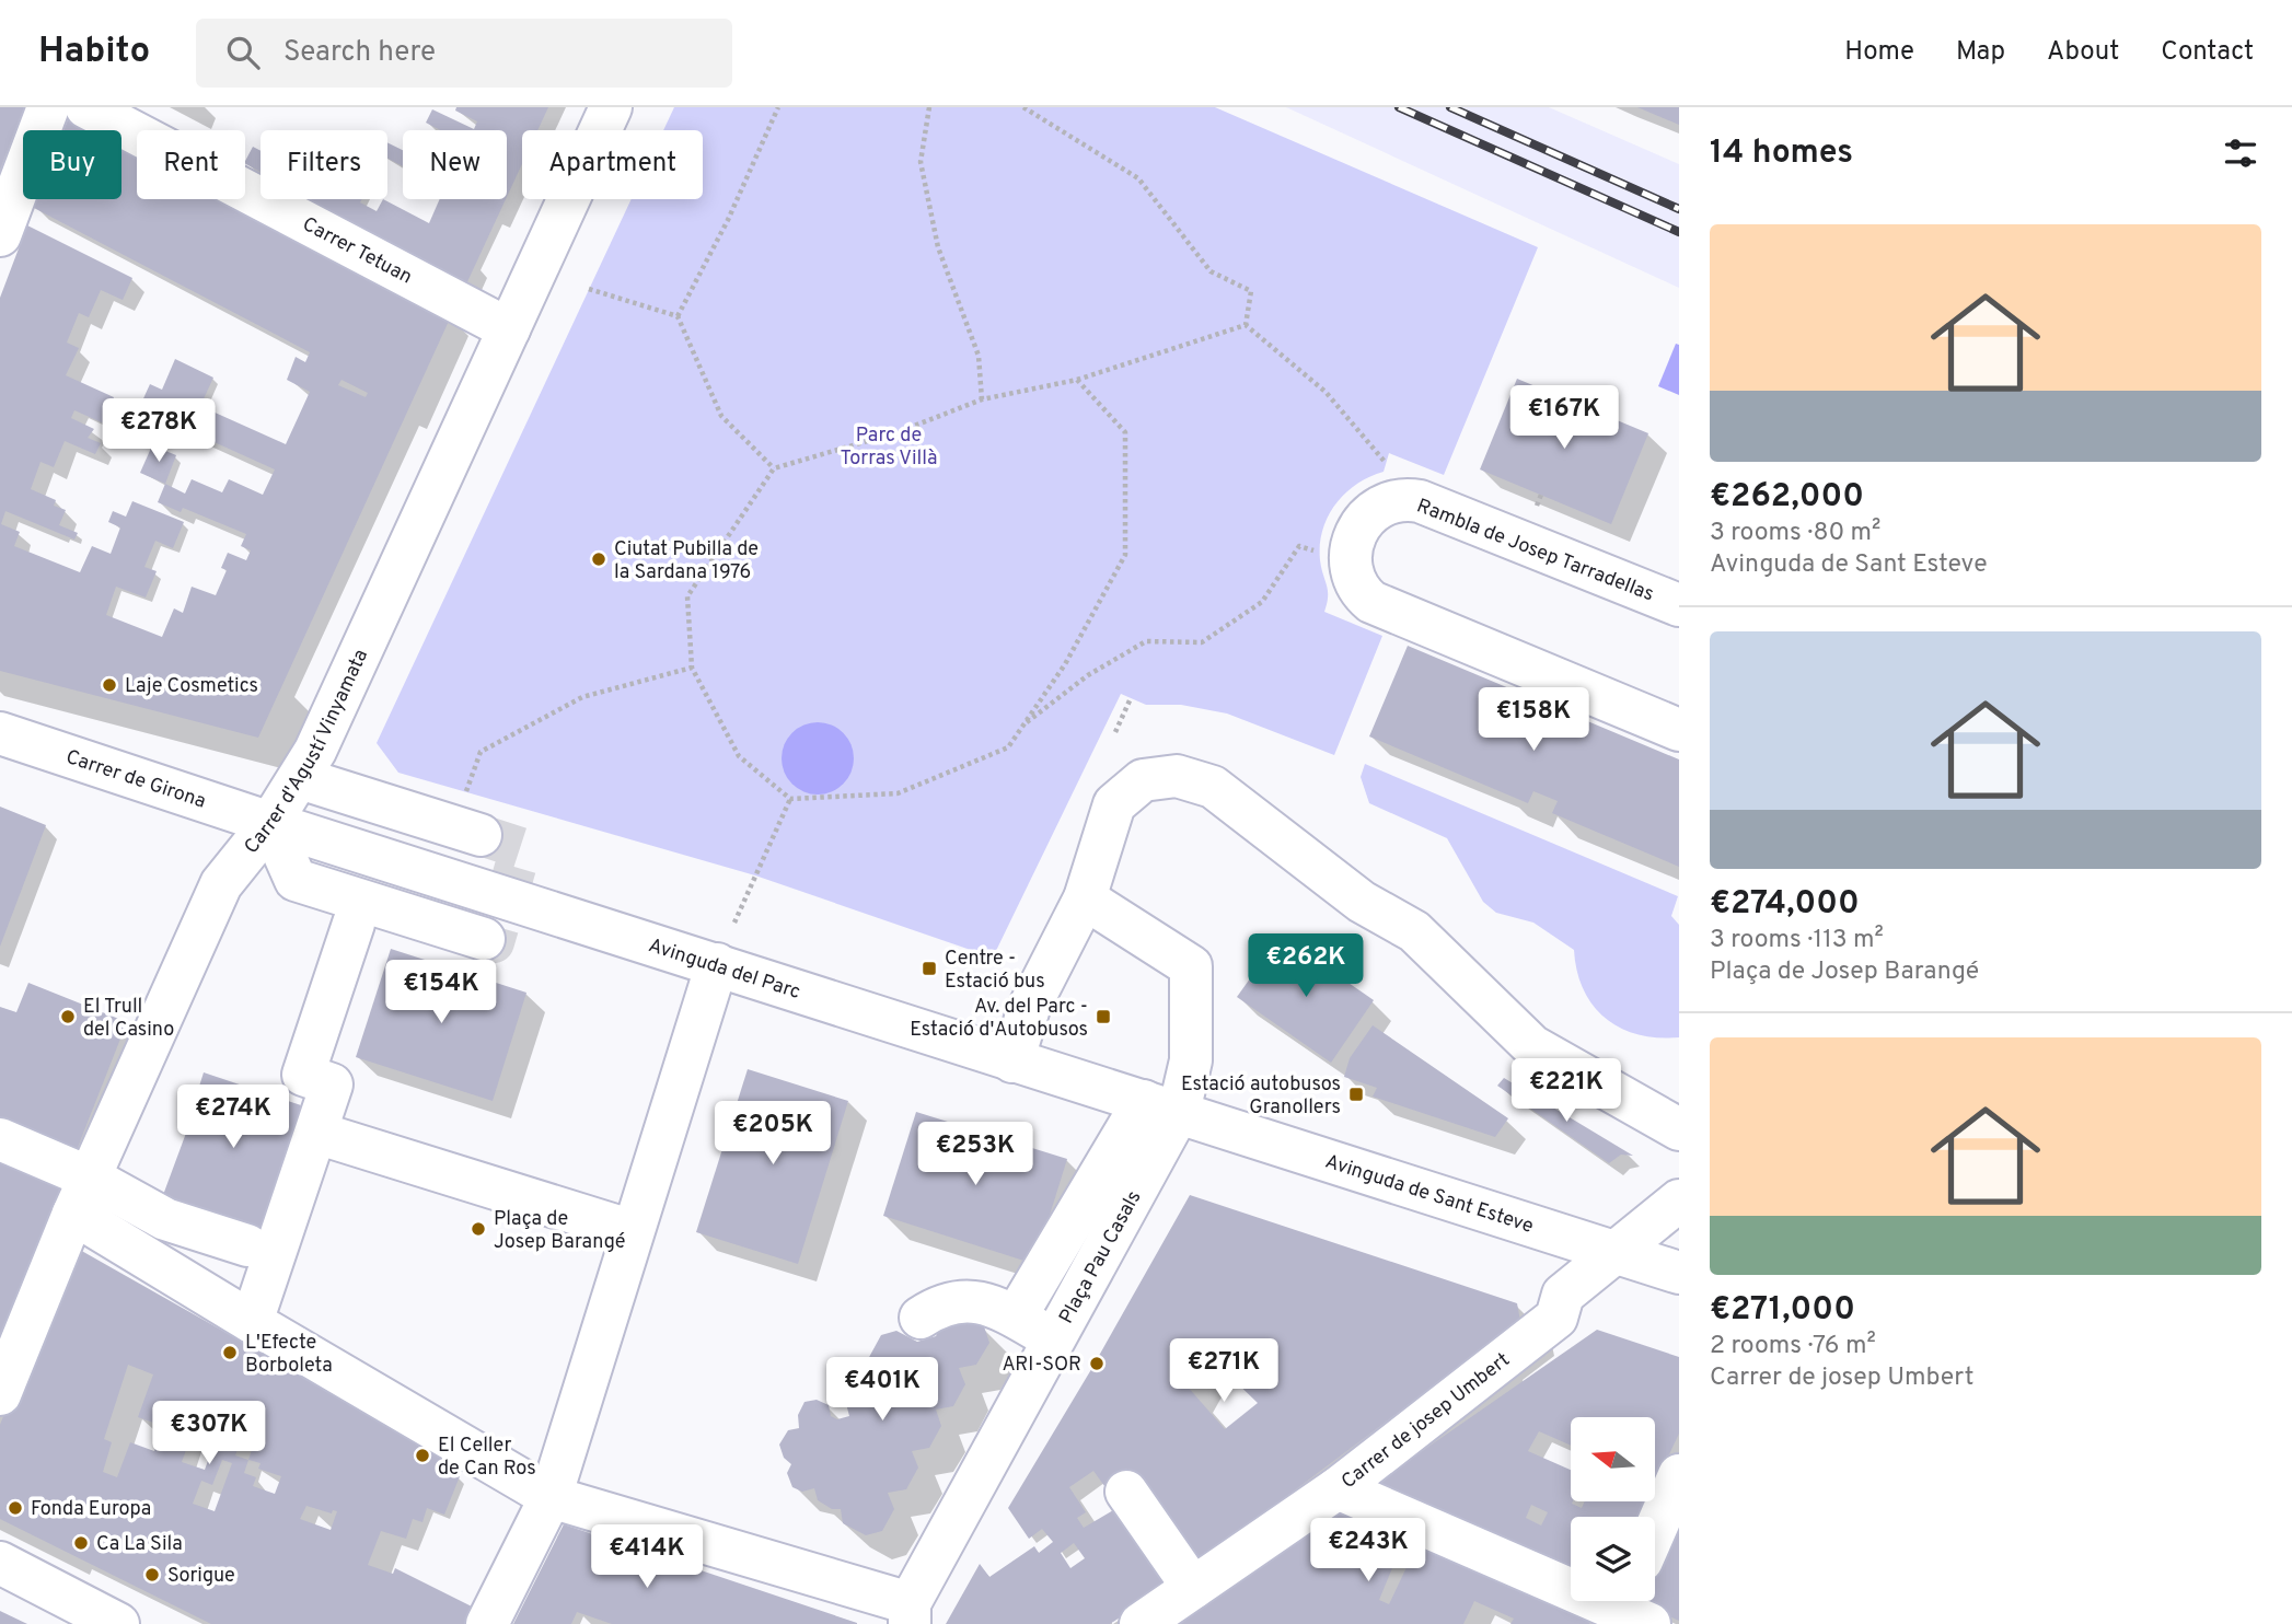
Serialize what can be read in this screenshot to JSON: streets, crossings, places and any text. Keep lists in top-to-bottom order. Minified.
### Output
{"streets":{"street":["Carrer Tetuan","Rambla de Josep Tarradellas","Carrer d'Agustí Vinyamata","Carrer de Girona","Avinguda del Parc","Avinguda de Sant Esteve","Plaça Pau Casals","Carrer de josep Umbert"]},"crossings":[["Carrer Tetuan","Carrer d'Agustí Vinyamata"],["Carrer d'Agustí Vinyamata","Carrer de Girona"],["Carrer d'Agustí Vinyamata","Avinguda del Parc"],["Carrer de Girona","Avinguda del Parc"],["Avinguda del Parc","Avinguda de Sant Esteve"],["Avinguda del Parc","Plaça Pau Casals"],["Avinguda de Sant Esteve","Plaça Pau Casals"],["Avinguda de Sant Esteve","Carrer de josep Umbert"]],"parks":["Parc de Torras Villà"],"places":{"other":["Ciutat Pubilla de la Sardana 1976","Laje Cosmetics","El Trull del Casino","Plaça de Josep Barangé","L'Efecte Borboleta","ARI-SOR","El Celler de Can Ros","Fonda Europa","Ca La Sila","Sorigue"],"transit":["Centre - Estació bus","Av. del Parc - Estació d'Autobusos","Estació autobusos Granollers"]},"north":"left","page":{"header":"Habito","search":"Search here","nav":["Home","Map","About","Contact"],"heading":"14 homes","chip":["Buy","Rent","Filters","New","Apartment"],"list":[{"name":"€262,000","note":"3 rooms · 80 m² · Avinguda de Sant Esteve"},{"name":"€274,000","note":"3 rooms · 113 m² · Plaça de Josep Barangé"},{"name":"€271,000","note":"2 rooms · 76 m² · Carrer de josep Umbert"}],"price":["€167K","€278K","€158K","€262K","€154K","€221K","€274K","€205K","€253K","€271K","€401K","€307K","€243K","€414K"]}}
